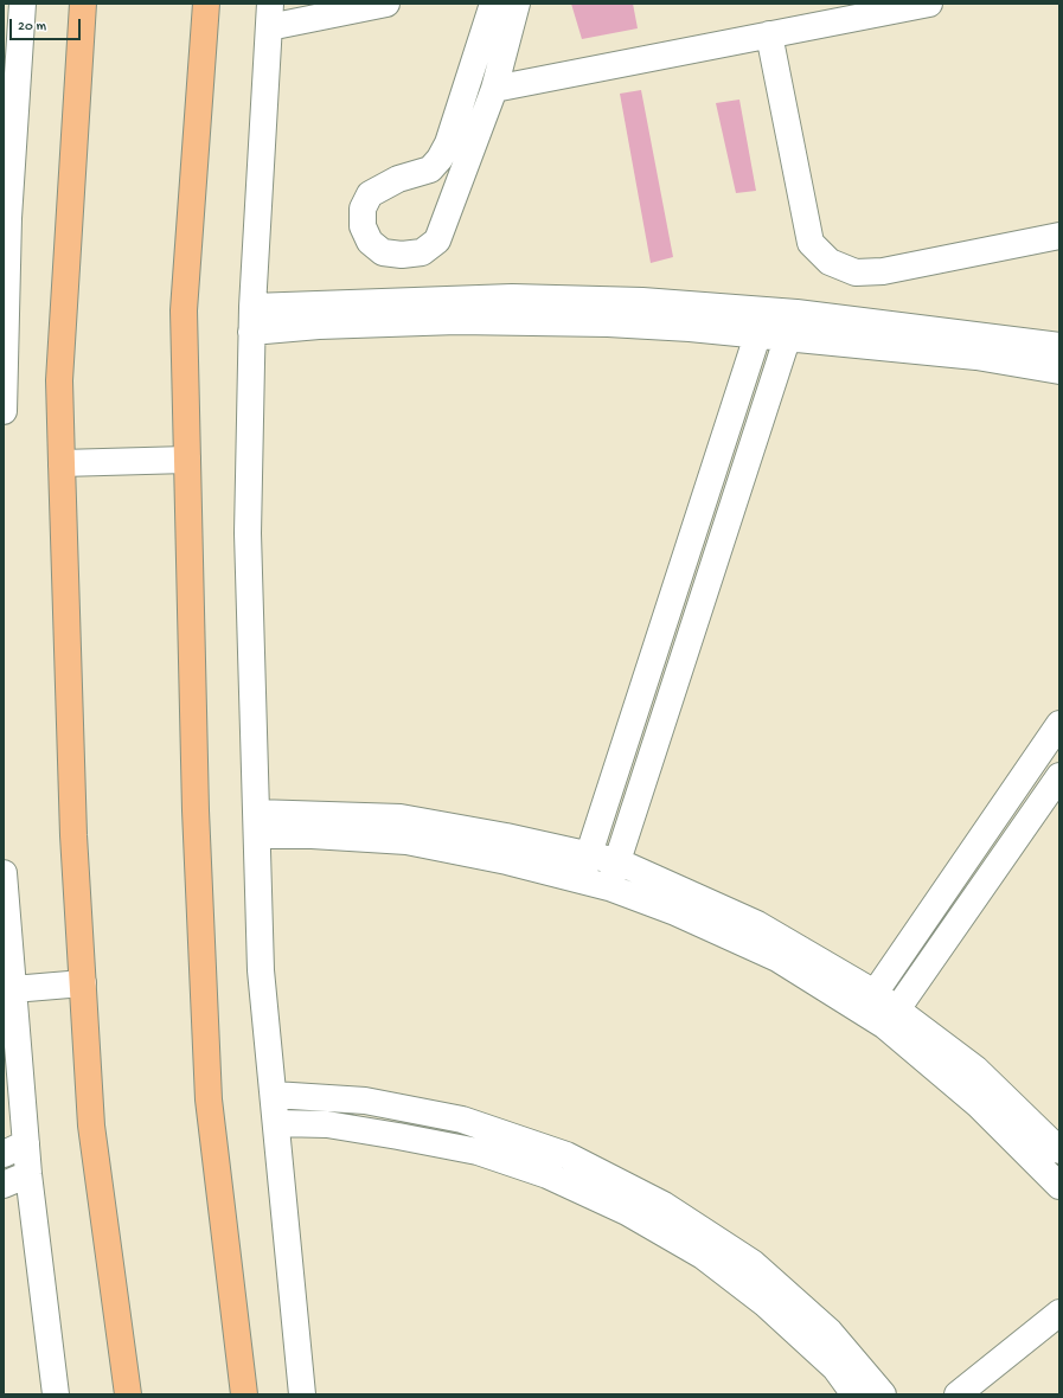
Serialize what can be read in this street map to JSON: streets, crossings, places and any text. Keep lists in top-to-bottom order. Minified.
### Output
{"scale_bar":"20 m"}
